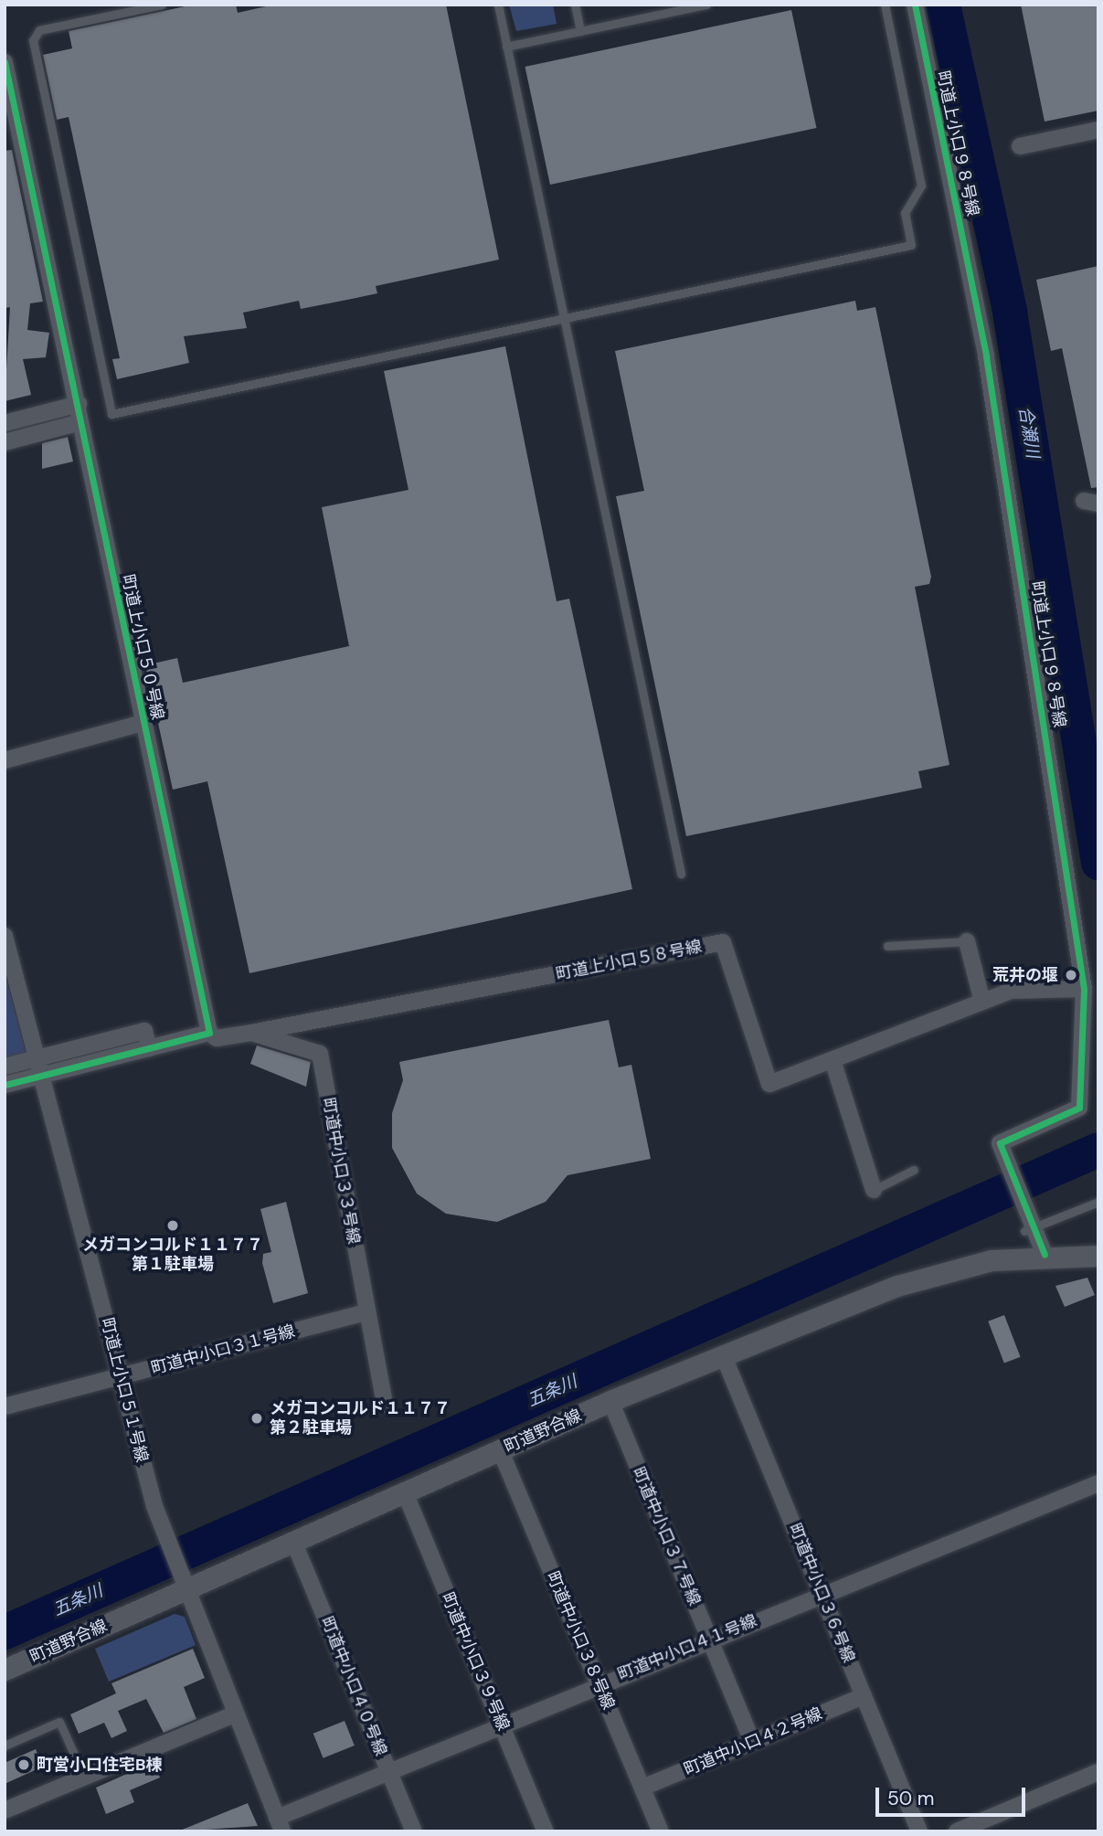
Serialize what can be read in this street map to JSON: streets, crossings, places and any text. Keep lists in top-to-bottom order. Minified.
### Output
{"streets":{"street":["町道上小口９８号線","町道上小口５０号線","町道上小口５８号線","町道中小口３３号線","町道中小口３１号線","町道上小口５１号線","町道野合線","町道中小口３７号線","町道中小口３６号線","町道中小口３８号線","町道中小口４１号線","町道中小口３９号線","町道中小口４０号線","町道中小口４２号線"]},"crossings":[["町道上小口９８号線","町道上小口５８号線"],["町道上小口９８号線","町道野合線"],["町道上小口５０号線","町道中小口３３号線"],["町道上小口５８号線","町道中小口３３号線"],["町道中小口３３号線","町道中小口３１号線"],["町道中小口３１号線","町道上小口５１号線"],["町道上小口５１号線","町道野合線"],["町道上小口５１号線","町道中小口４１号線"],["町道野合線","町道中小口３７号線"],["町道野合線","町道中小口３６号線"],["町道野合線","町道中小口３８号線"],["町道野合線","町道中小口３９号線"],["町道野合線","町道中小口４０号線"],["町道中小口３７号線","町道中小口４１号線"],["町道中小口３７号線","町道中小口４２号線"],["町道中小口３６号線","町道中小口４１号線"],["町道中小口３６号線","町道中小口４２号線"],["町道中小口３８号線","町道中小口４１号線"],["町道中小口３８号線","町道中小口４２号線"],["町道中小口４１号線","町道中小口３９号線"],["町道中小口４１号線","町道中小口４０号線"]],"water":["合瀬川","五条川"],"places":["荒井の堰","メガコンコルド１１７７ 第１駐車場","メガコンコルド１１７７ 第２駐車場","町営小口住宅B棟"],"scale_bar":"50 m"}
